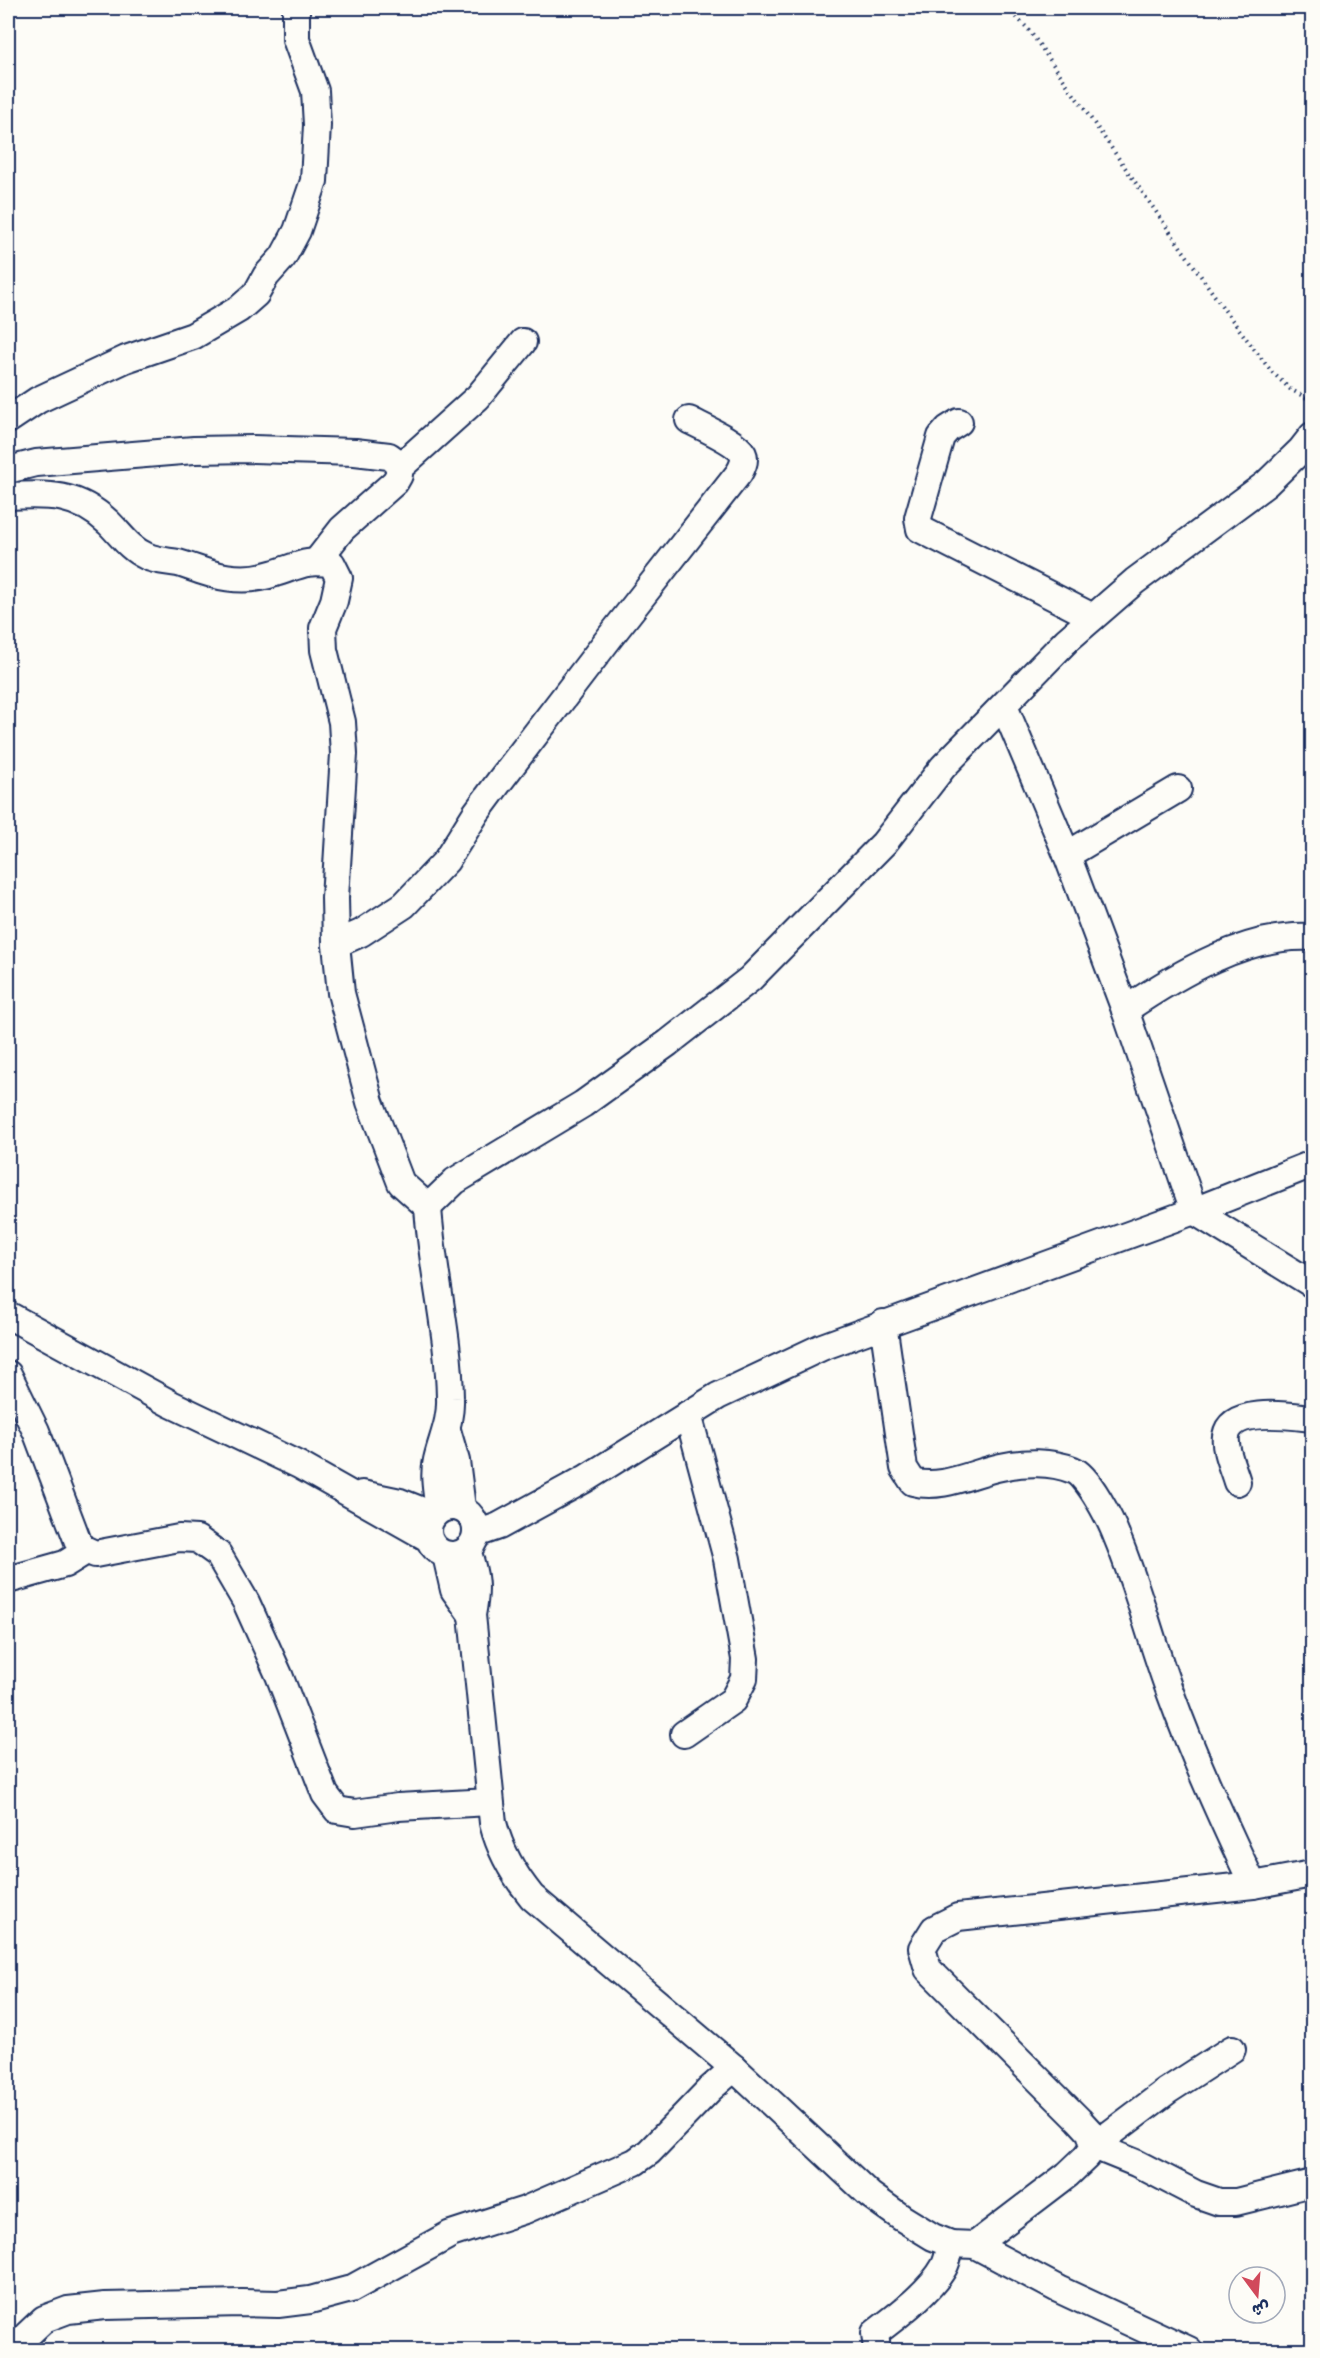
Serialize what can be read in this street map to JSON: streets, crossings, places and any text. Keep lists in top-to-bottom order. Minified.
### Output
{"north":"bottom"}
